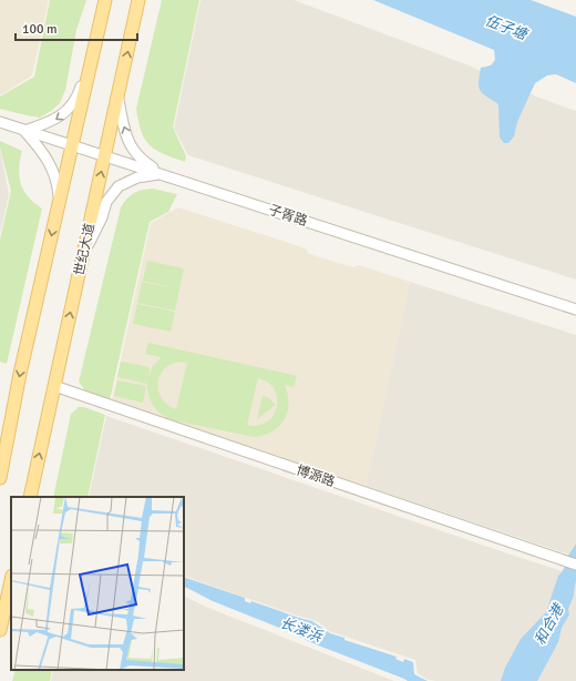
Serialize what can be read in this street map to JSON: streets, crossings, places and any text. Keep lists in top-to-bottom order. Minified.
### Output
{"streets":{"main road":["世纪大道"],"street":["子胥路","博源路"]},"crossings":[["子胥路","世纪大道"],["世纪大道","博源路"]],"water":["伍子塘","和合港","长溇浜"],"scale_bar":"100 m"}
